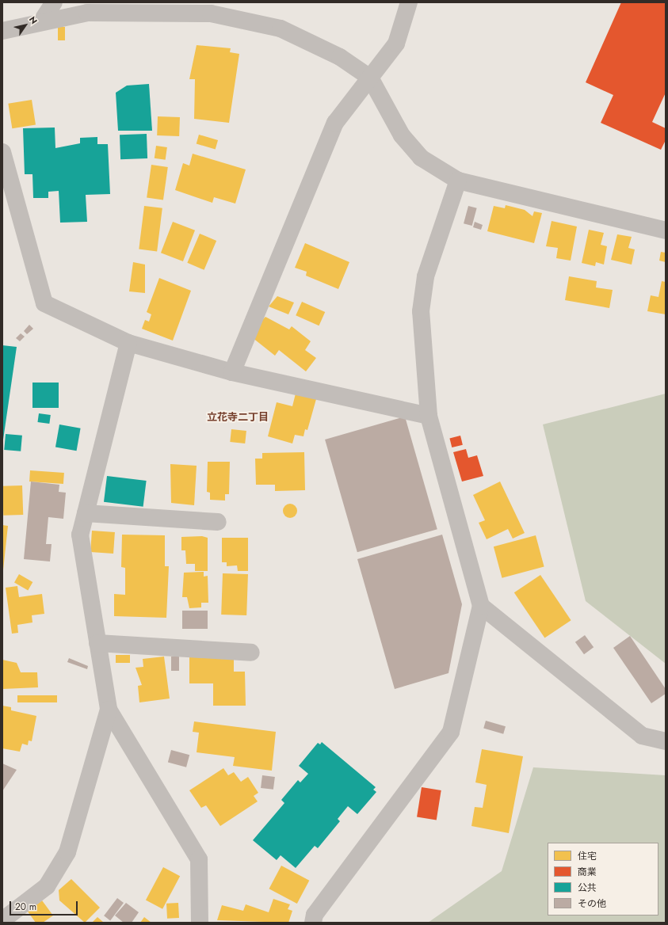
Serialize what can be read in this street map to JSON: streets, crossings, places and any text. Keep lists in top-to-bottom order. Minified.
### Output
{"districts":["立花寺二丁目"],"legend":["住宅","商業","公共","その他"],"scale_bar":"20 m","north":"top right"}
